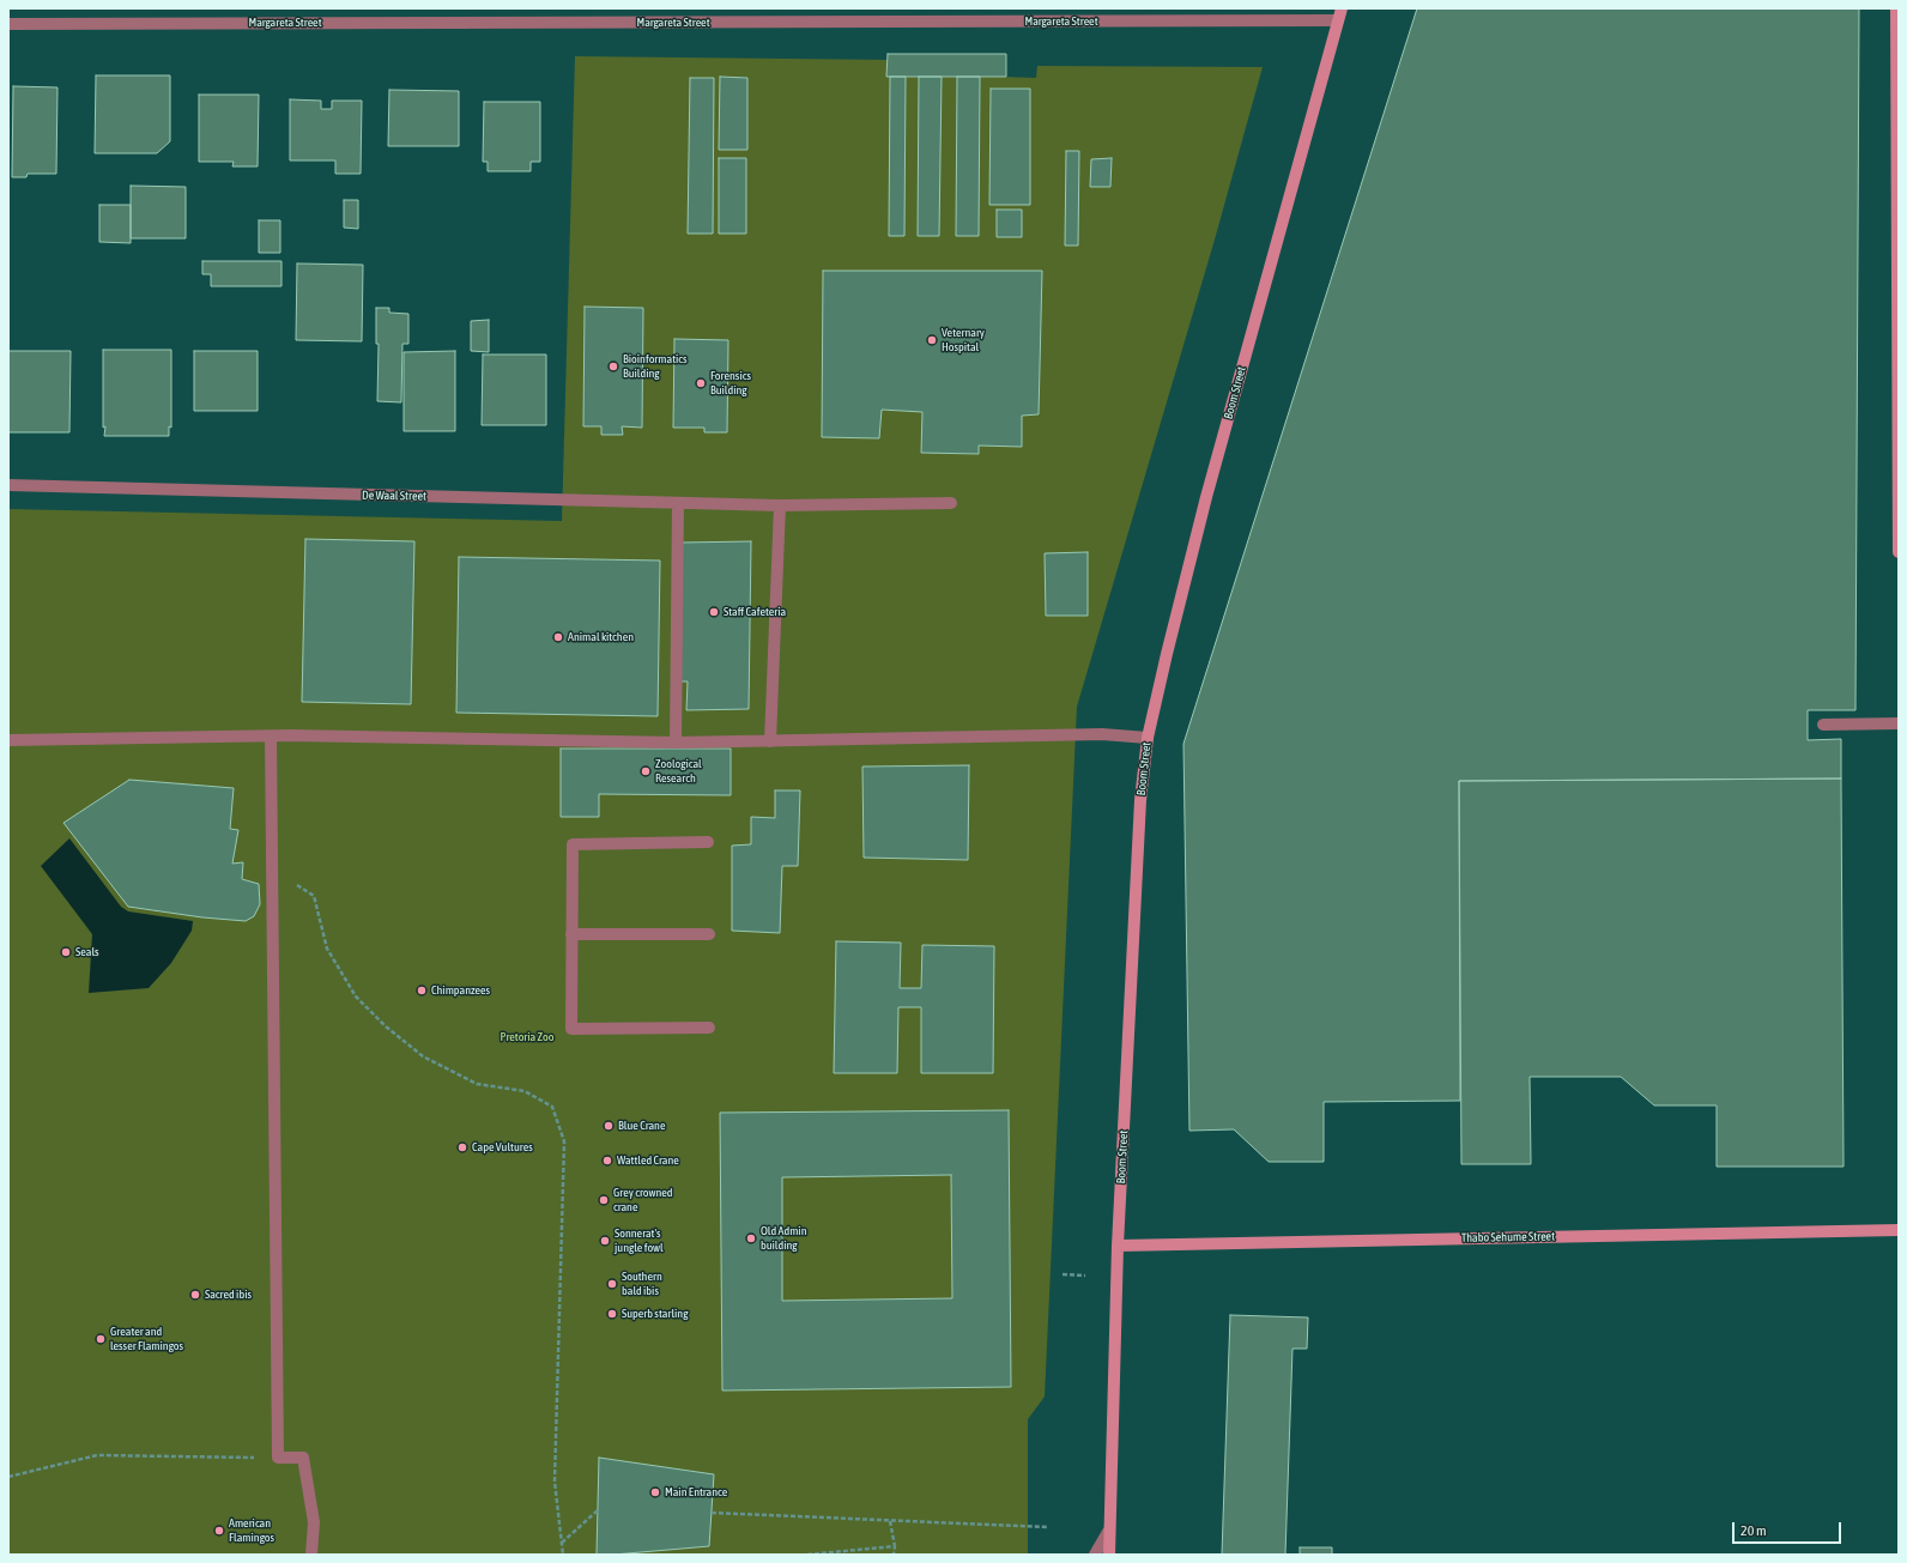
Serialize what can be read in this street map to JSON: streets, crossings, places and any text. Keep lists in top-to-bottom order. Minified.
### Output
{"streets":{"main road":["Boom Street","Thabo Sehume Street"],"street":["Margareta Street","De Waal Street"]},"crossings":[["Margareta Street","Boom Street"],["Boom Street","Thabo Sehume Street"]],"parks":["Pretoria Zoo"],"places":["Veternary Hospital","Bioinformatics Building","Forensics Building","Staff Cafeteria","Animal kitchen","Zoological Research","Seals","Chimpanzees","Blue Crane","Cape Vultures","Wattled Crane","Grey crowned crane","Old Admin building","Sonnerat's jungle fowl","Southern bald ibis","Sacred ibis","Superb starling","Greater and lesser Flamingos","Main Entrance","American Flamingos"],"scale_bar":"20 m"}
